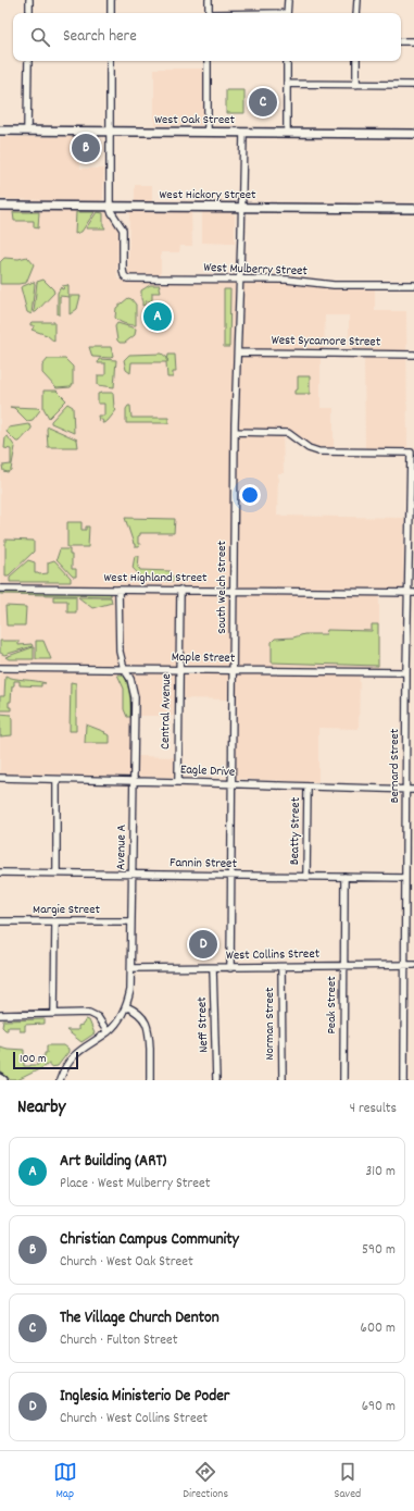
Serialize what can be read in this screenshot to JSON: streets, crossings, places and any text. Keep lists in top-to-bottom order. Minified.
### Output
{"streets":{"main road":["West Oak Street","West Hickory Street"],"street":["West Mulberry Street","West Sycamore Street","West Highland Street","South Welch Street","Maple Street","Central Avenue","Bernard Street","Eagle Drive","Beatty Street","Avenue A","Fannin Street","Margie Street","West Collins Street","Peak Street","Norman Street","Neff Street"]},"crossings":[["West Oak Street","South Welch Street"],["West Hickory Street","West Mulberry Street"],["West Hickory Street","South Welch Street"],["West Mulberry Street","South Welch Street"],["West Sycamore Street","South Welch Street"],["West Highland Street","South Welch Street"],["West Highland Street","Central Avenue"],["West Highland Street","Bernard Street"],["West Highland Street","Avenue A"],["South Welch Street","Maple Street"],["South Welch Street","Bernard Street"],["South Welch Street","Eagle Drive"],["South Welch Street","Fannin Street"],["South Welch Street","West Collins Street"],["Maple Street","Central Avenue"],["Maple Street","Bernard Street"],["Maple Street","Avenue A"],["Central Avenue","Eagle Drive"],["Bernard Street","Eagle Drive"],["Bernard Street","Fannin Street"],["Bernard Street","West Collins Street"],["Eagle Drive","Beatty Street"],["Eagle Drive","Avenue A"],["Beatty Street","Fannin Street"],["Avenue A","Fannin Street"],["Avenue A","Margie Street"],["Avenue A","West Collins Street"],["Fannin Street","Peak Street"],["West Collins Street","Peak Street"],["West Collins Street","Norman Street"],["West Collins Street","Neff Street"]],"scale_bar":"100 m","page":{"search":"Search here","pins":["C","B","A","D"],"scale":"100 m","heading":["Nearby","4 results"],"list":[{"mark":"A","name":"Art Building (ART)","note":"Place · West Mulberry Street","value":"310 m"},{"mark":"B","name":"Christian Campus Community","note":"Church · West Oak Street","value":"590 m"},{"mark":"C","name":"The Village Church Denton","note":"Church · Fulton Street","value":"600 m"},{"mark":"D","name":"Inglesia Ministerio De Poder","note":"Church · West Collins Street","value":"690 m"}],"nav":["Map","Directions","Saved"]}}
